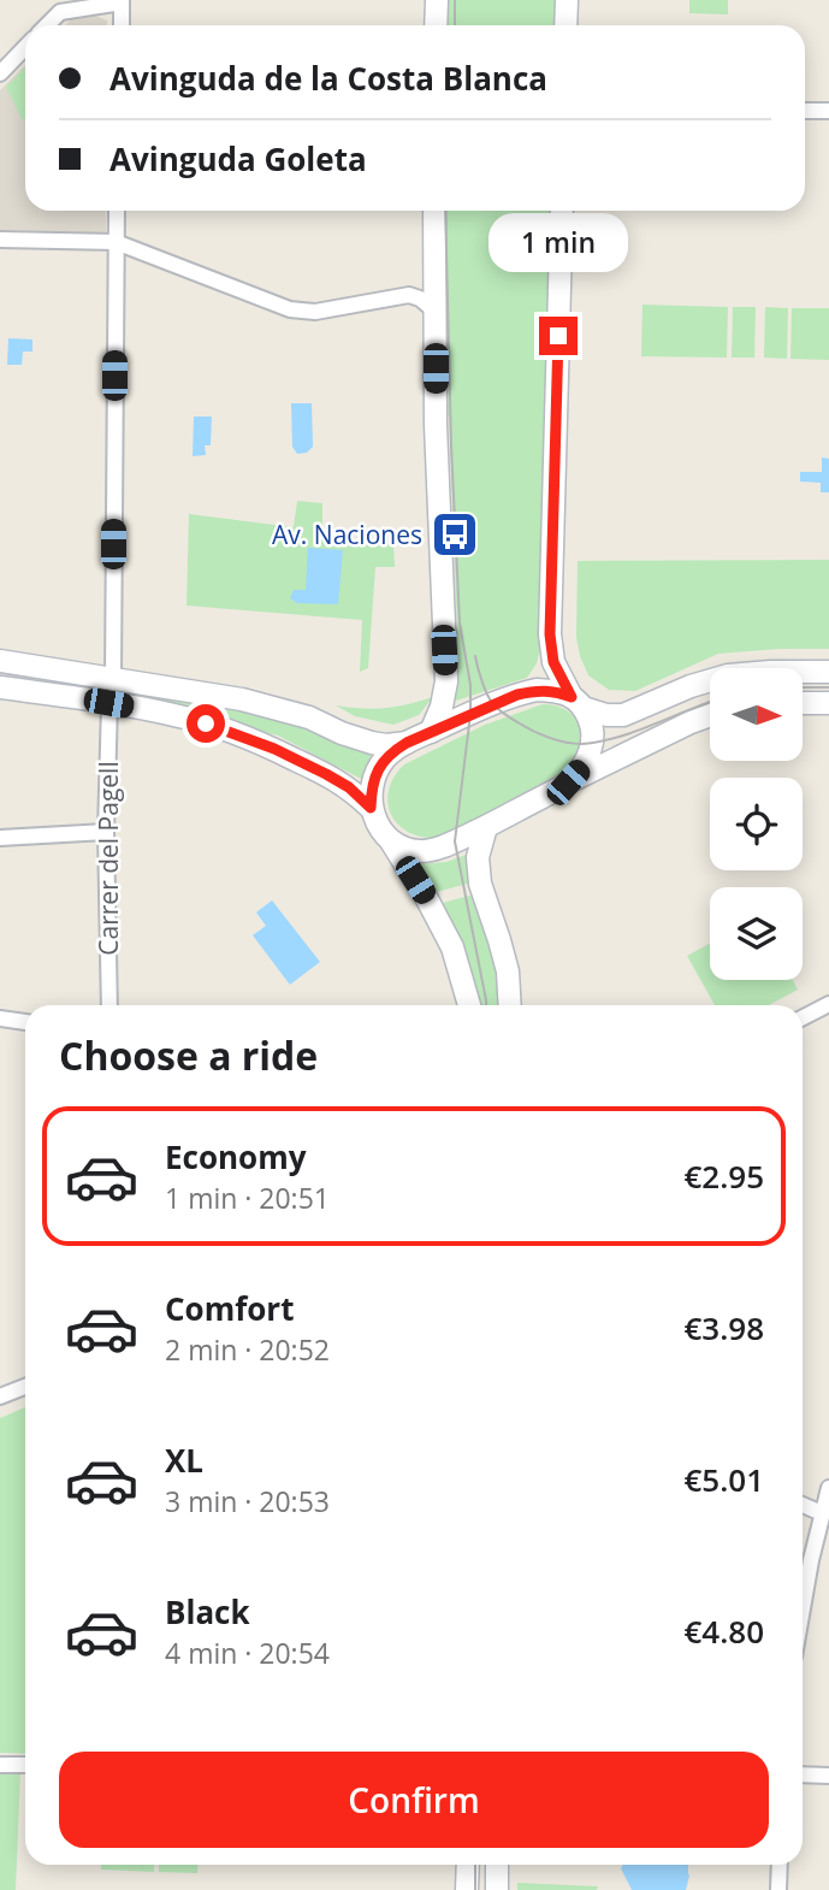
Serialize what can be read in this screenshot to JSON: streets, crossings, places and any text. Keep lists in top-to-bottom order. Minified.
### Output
{"streets":{"street":["Carrer del Pagell"]},"places":{"bus stop":["Av. Naciones"]},"north":"right","page":{"banner":["Avinguda de la Costa Blanca","Avinguda Goleta"],"bubble":"1 min","heading":"Choose a ride","list":[{"name":"Economy","note":"1 min · 20:51","value":"€2.95"},{"name":"Comfort","note":"2 min · 20:52","value":"€3.98"},{"name":"XL","note":"3 min · 20:53","value":"€5.01"},{"name":"Black","note":"4 min · 20:54","value":"€4.80"}],"buttons":"Confirm"}}
